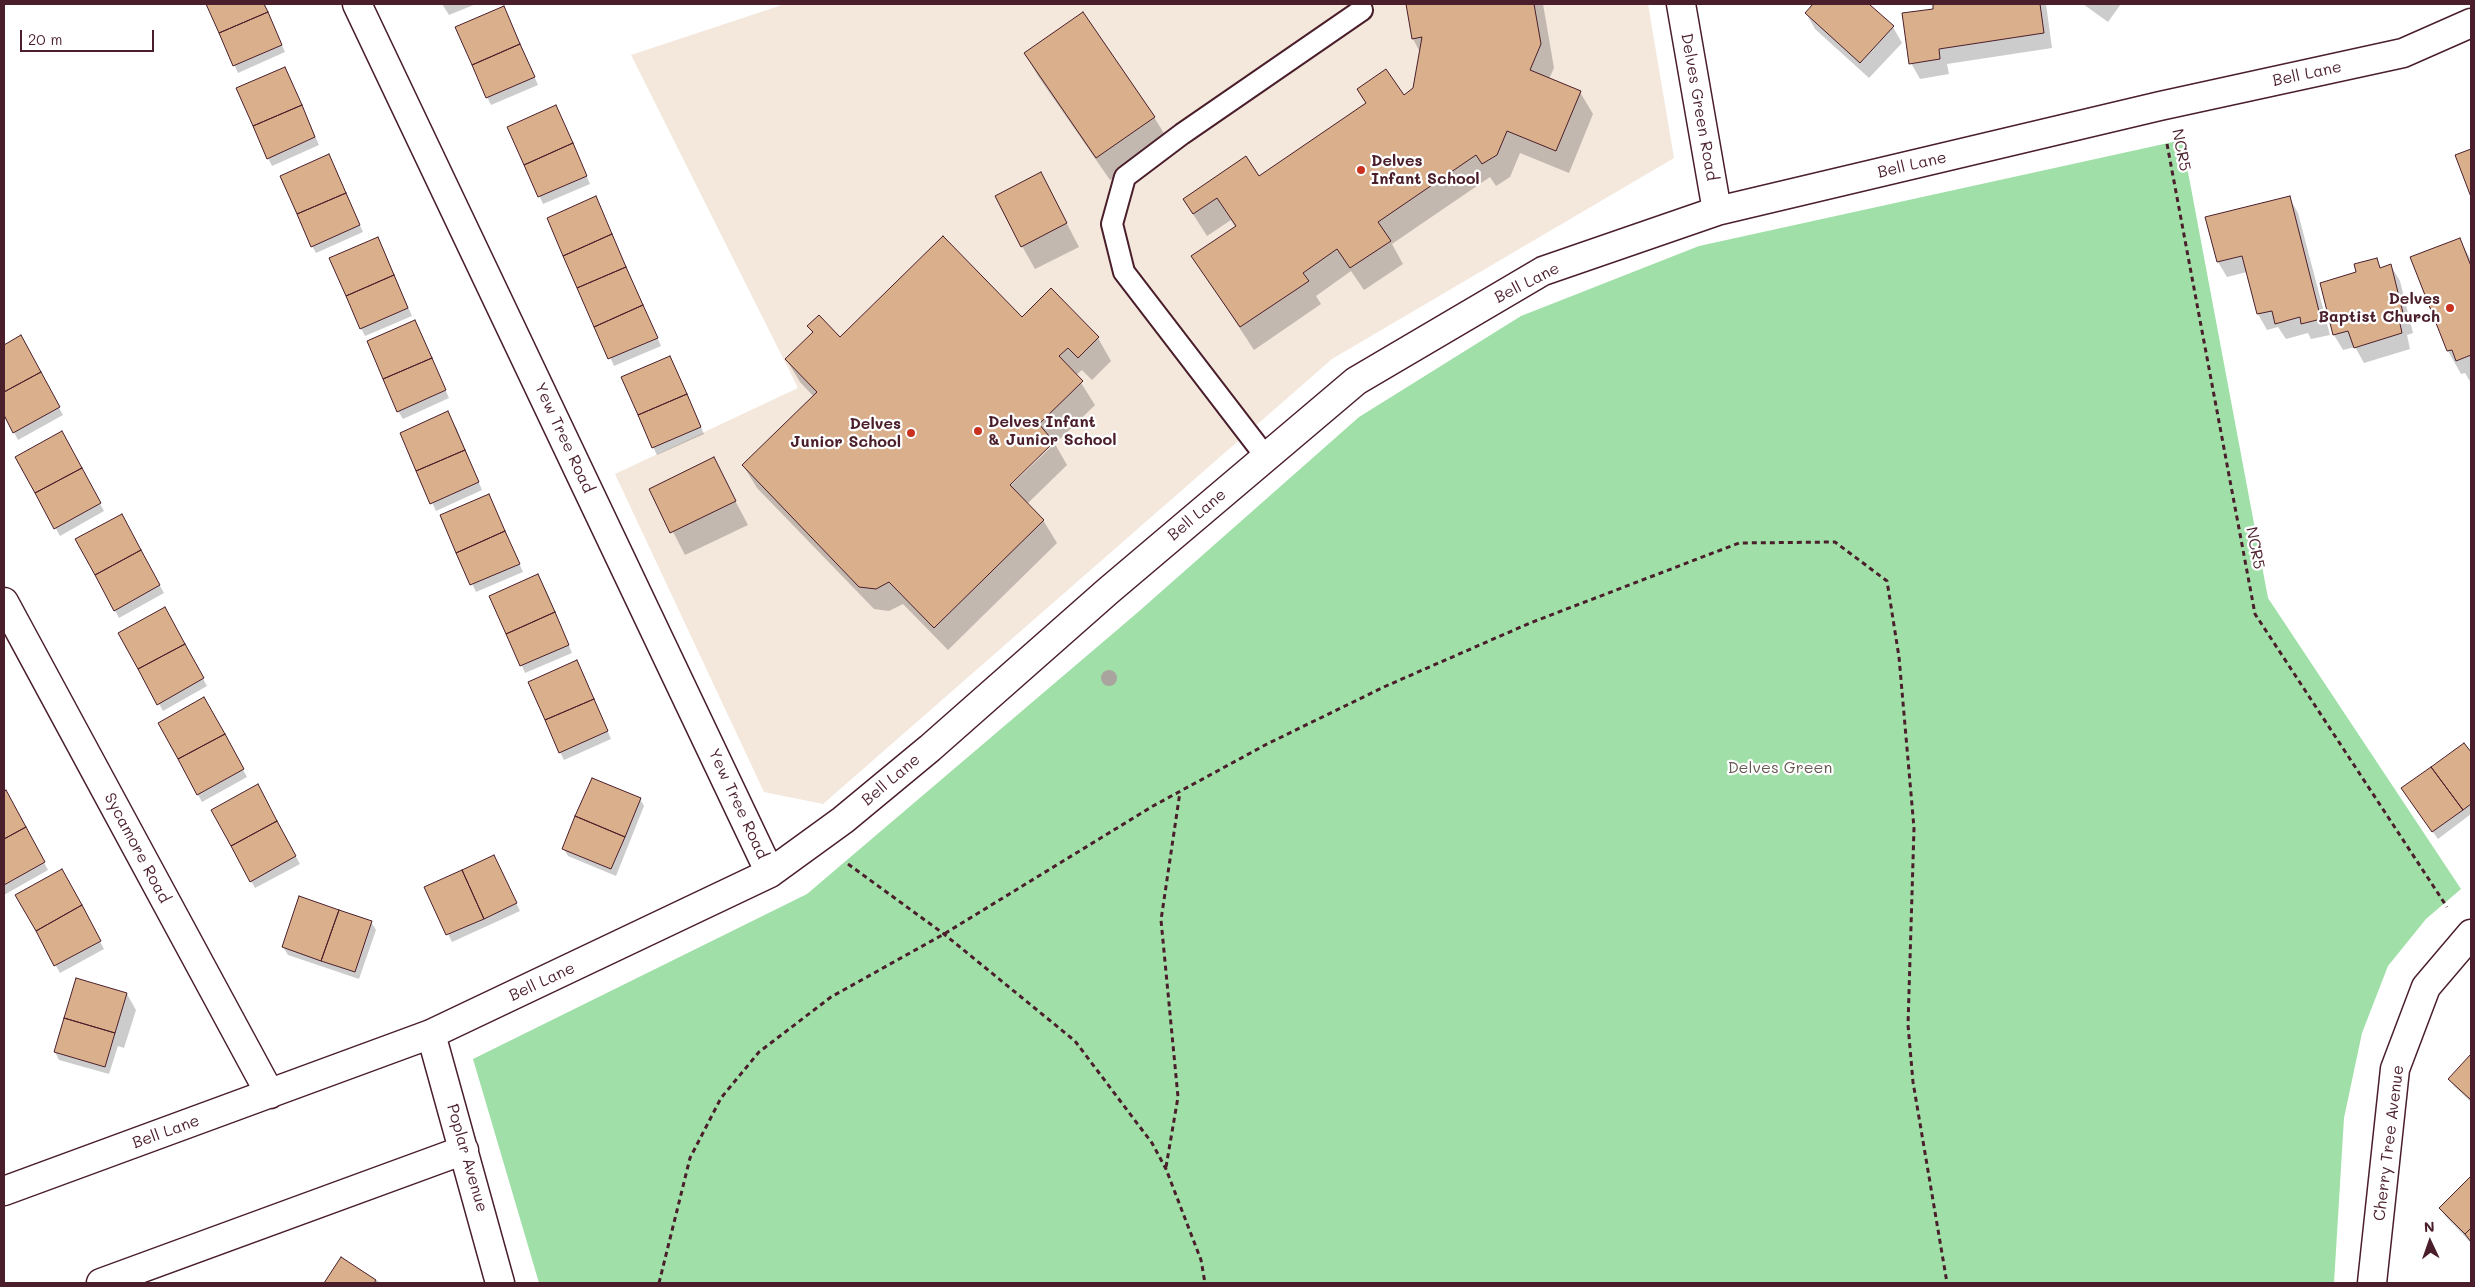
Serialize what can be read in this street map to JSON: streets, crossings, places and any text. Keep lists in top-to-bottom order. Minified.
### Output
{"streets":{"street":["Bell Lane","Delves Green Road","Yew Tree Road","Sycamore Road","Cherry Tree Avenue","Poplar Avenue"],"path":["NCR5"]},"crossings":[["Bell Lane","Delves Green Road"],["Bell Lane","NCR5"],["Bell Lane","Yew Tree Road"],["Bell Lane","Sycamore Road"],["Bell Lane","Poplar Avenue"],["NCR5","Cherry Tree Avenue"]],"parks":["Delves Green"],"places":["Delves Infant School","Delves Baptist Church","Delves Infant & Junior School","Delves Junior School"],"scale_bar":"20 m","north":"top"}
